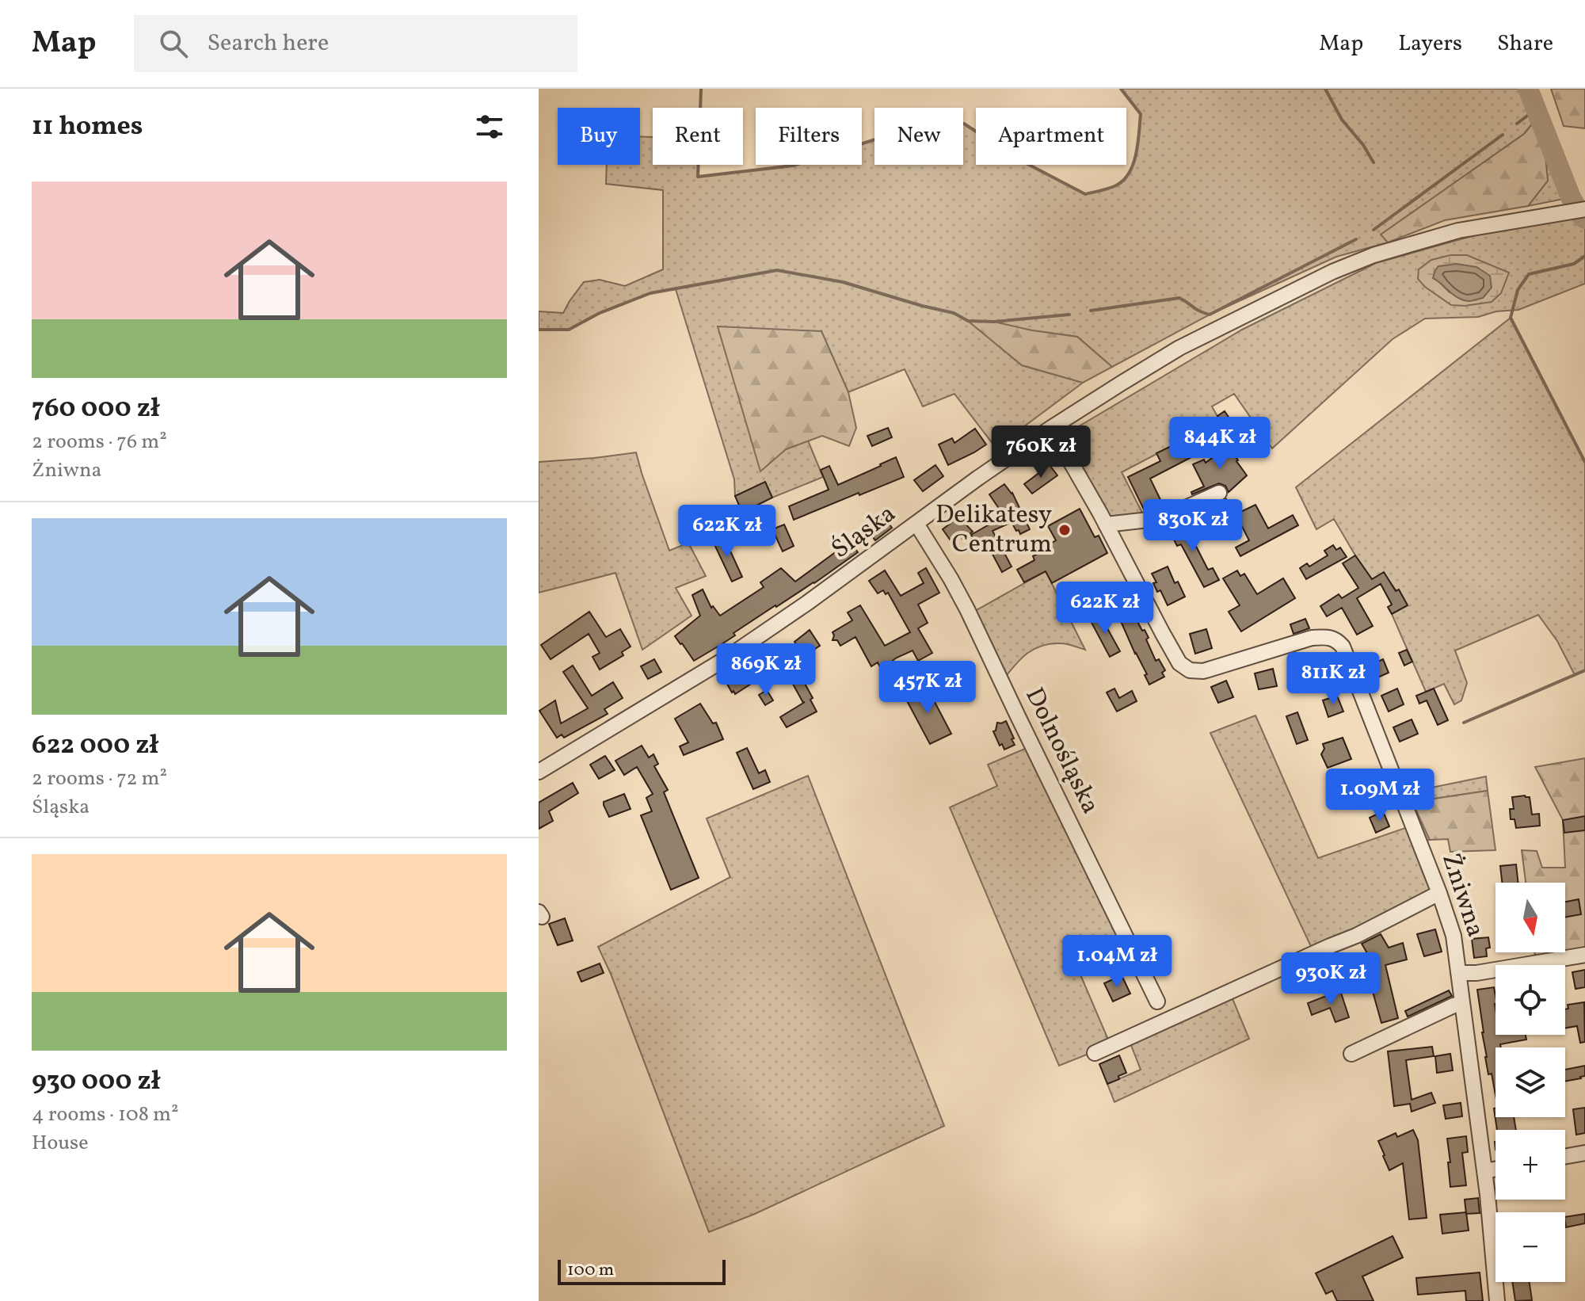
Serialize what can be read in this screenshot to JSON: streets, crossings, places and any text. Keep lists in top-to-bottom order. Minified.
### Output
{"streets":{"street":["Śląska","Dolnośląska","Żniwna"]},"crossings":[["Śląska","Dolnośląska"],["Śląska","Żniwna"]],"places":["Delikatesy Centrum"],"scale_bar":"100 m","north":"bottom","page":{"header":"Map","search":"Search here","nav":["Map","Layers","Share"],"heading":"11 homes","chip":["Buy","Rent","Filters","New","Apartment"],"list":[{"name":"760 000 zł","note":"2 rooms · 76 m² · Żniwna"},{"name":"622 000 zł","note":"2 rooms · 72 m² · Śląska"},{"name":"930 000 zł","note":"4 rooms · 108 m² · House"}],"price":["844K zł","760K zł","830K zł","622K zł","622K zł","869K zł","811K zł","457K zł","1.09M zł","1.04M zł","930K zł"],"map_buttons":["+","−"],"scale":"100 m"}}
